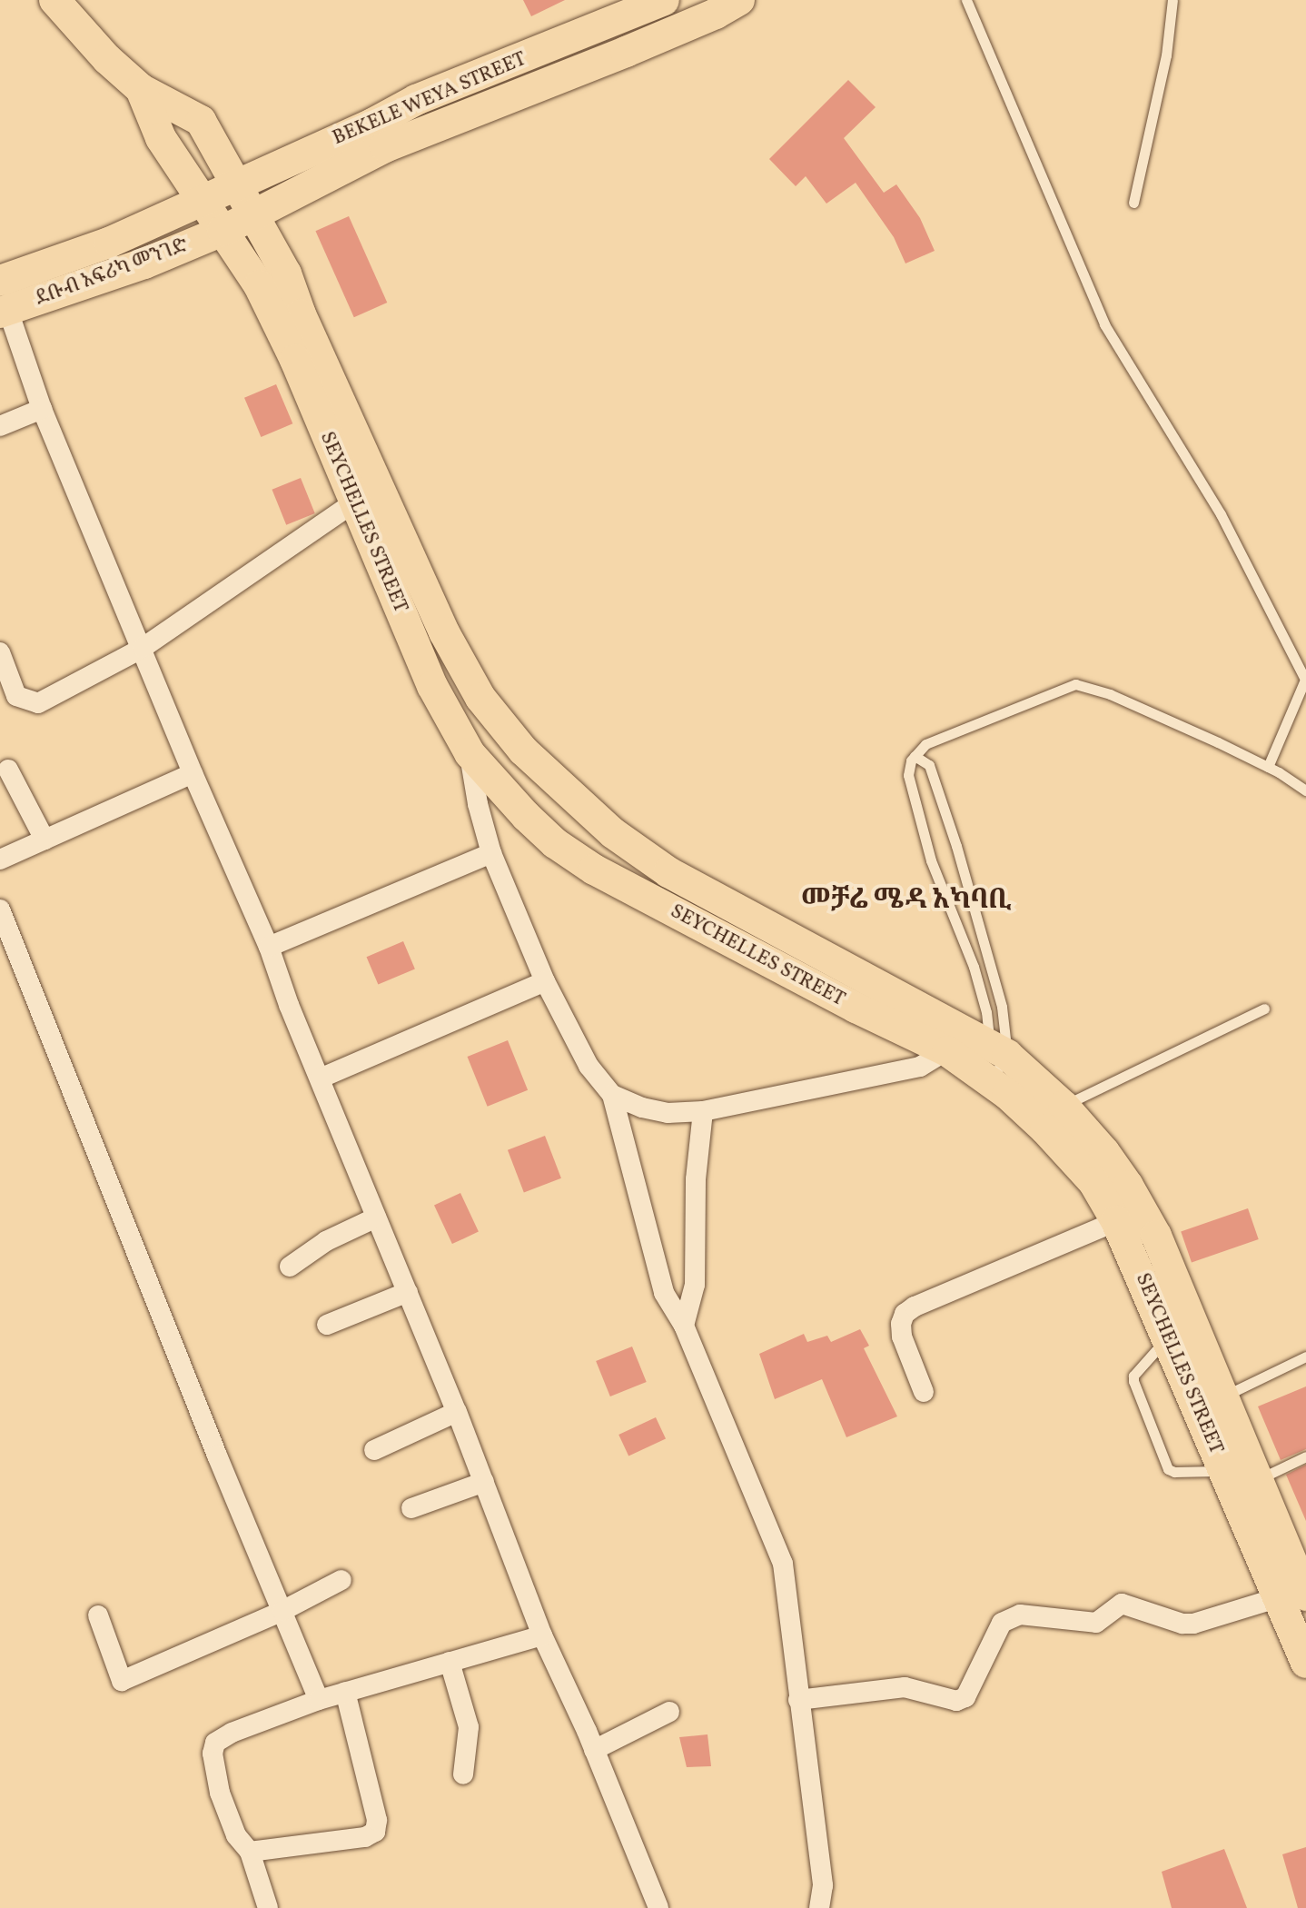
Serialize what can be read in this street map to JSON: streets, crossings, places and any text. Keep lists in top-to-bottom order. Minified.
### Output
{"streets":{"main road":["BEKELE WEYA STREET","ደቡብ አፍሪካ መንገድ","SEYCHELLES STREET"]},"crossings":[["BEKELE WEYA STREET","ደቡብ አፍሪካ መንገድ"],["BEKELE WEYA STREET","SEYCHELLES STREET"],["ደቡብ አፍሪካ መንገድ","SEYCHELLES STREET"]],"districts":["መቻሬ ሜዳ አካባቢ"]}
